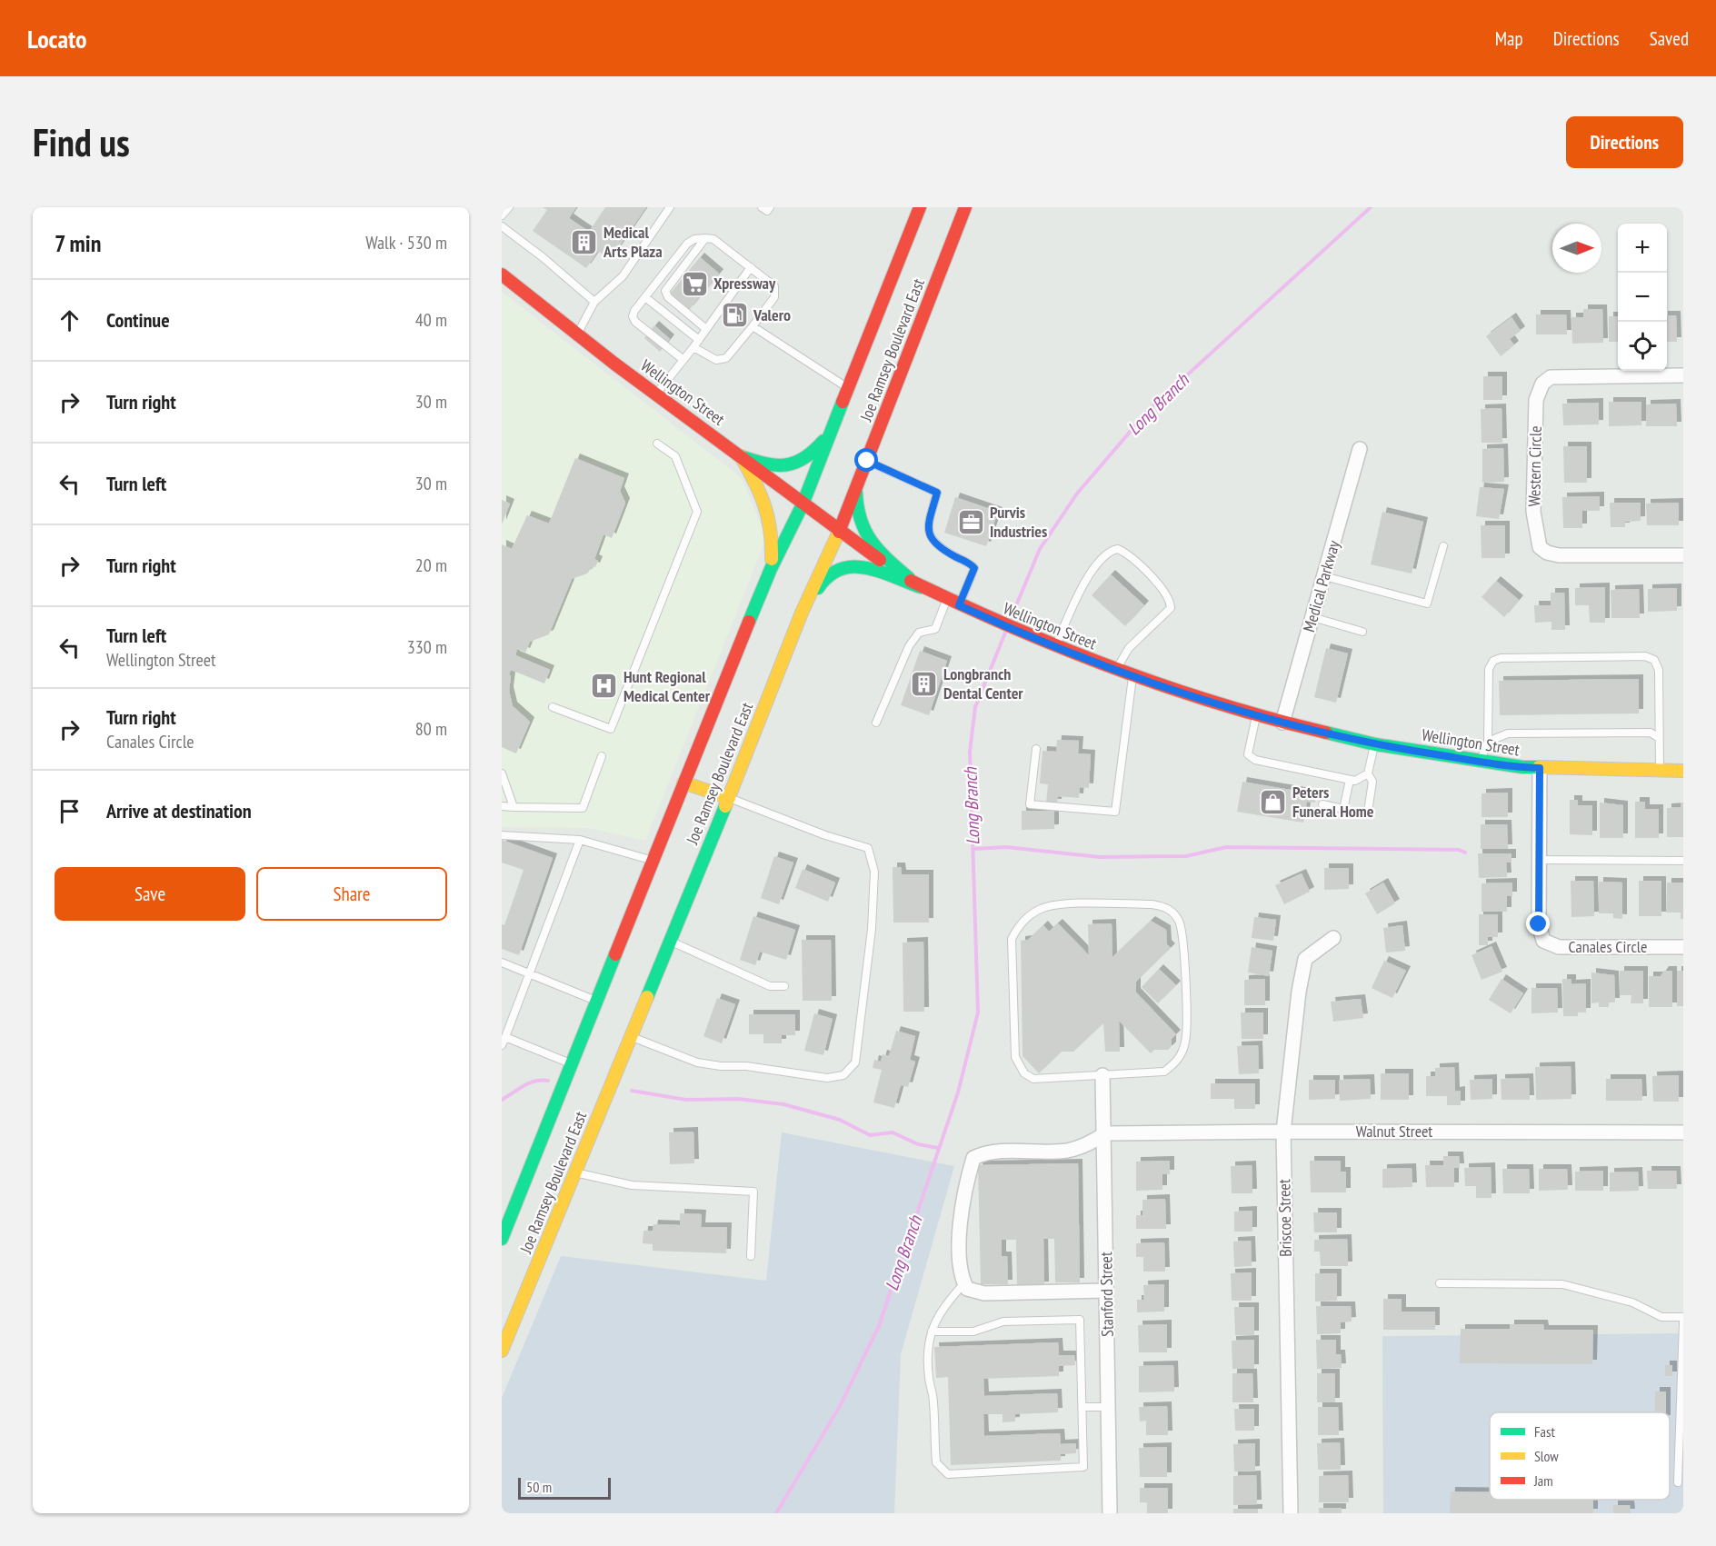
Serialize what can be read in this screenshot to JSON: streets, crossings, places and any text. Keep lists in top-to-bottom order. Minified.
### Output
{"streets":{"main road":["Joe Ramsey Boulevard East","Wellington Street"],"street":["Western Circle","Medical Parkway","Canales Circle","Walnut Street","Briscoe Street","Stanford Street"]},"crossings":[["Joe Ramsey Boulevard East","Wellington Street"],["Wellington Street","Medical Parkway"],["Wellington Street","Canales Circle"],["Walnut Street","Briscoe Street"],["Walnut Street","Stanford Street"]],"water":["Long Branch"],"places":{"building":["Medical Arts Plaza","Longbranch Dental Center"],"supermarket":["Xpressway"],"fuel station":["Valero"],"office":["Purvis Industries"],"hospital":["Hunt Regional Medical Center"],"shop":["Peters Funeral Home"]},"legend":["Fast","Slow","Jam"],"scale_bar":"50 m","north":"right","page":{"header":"Locato","nav":["Map","Directions","Saved"],"buttons":["Directions",["Save","Share"]],"title":"Find us","heading":["7 min","Walk · 530 m"],"map_buttons":["+","−"],"list":[["Continue","40 m"],["Turn right","30 m"],["Turn left","30 m"],["Turn right","20 m"],["Turn left","Wellington Street","330 m"],["Turn right","Canales Circle","80 m"],"Arrive at destination"],"scale":"50 m"}}
